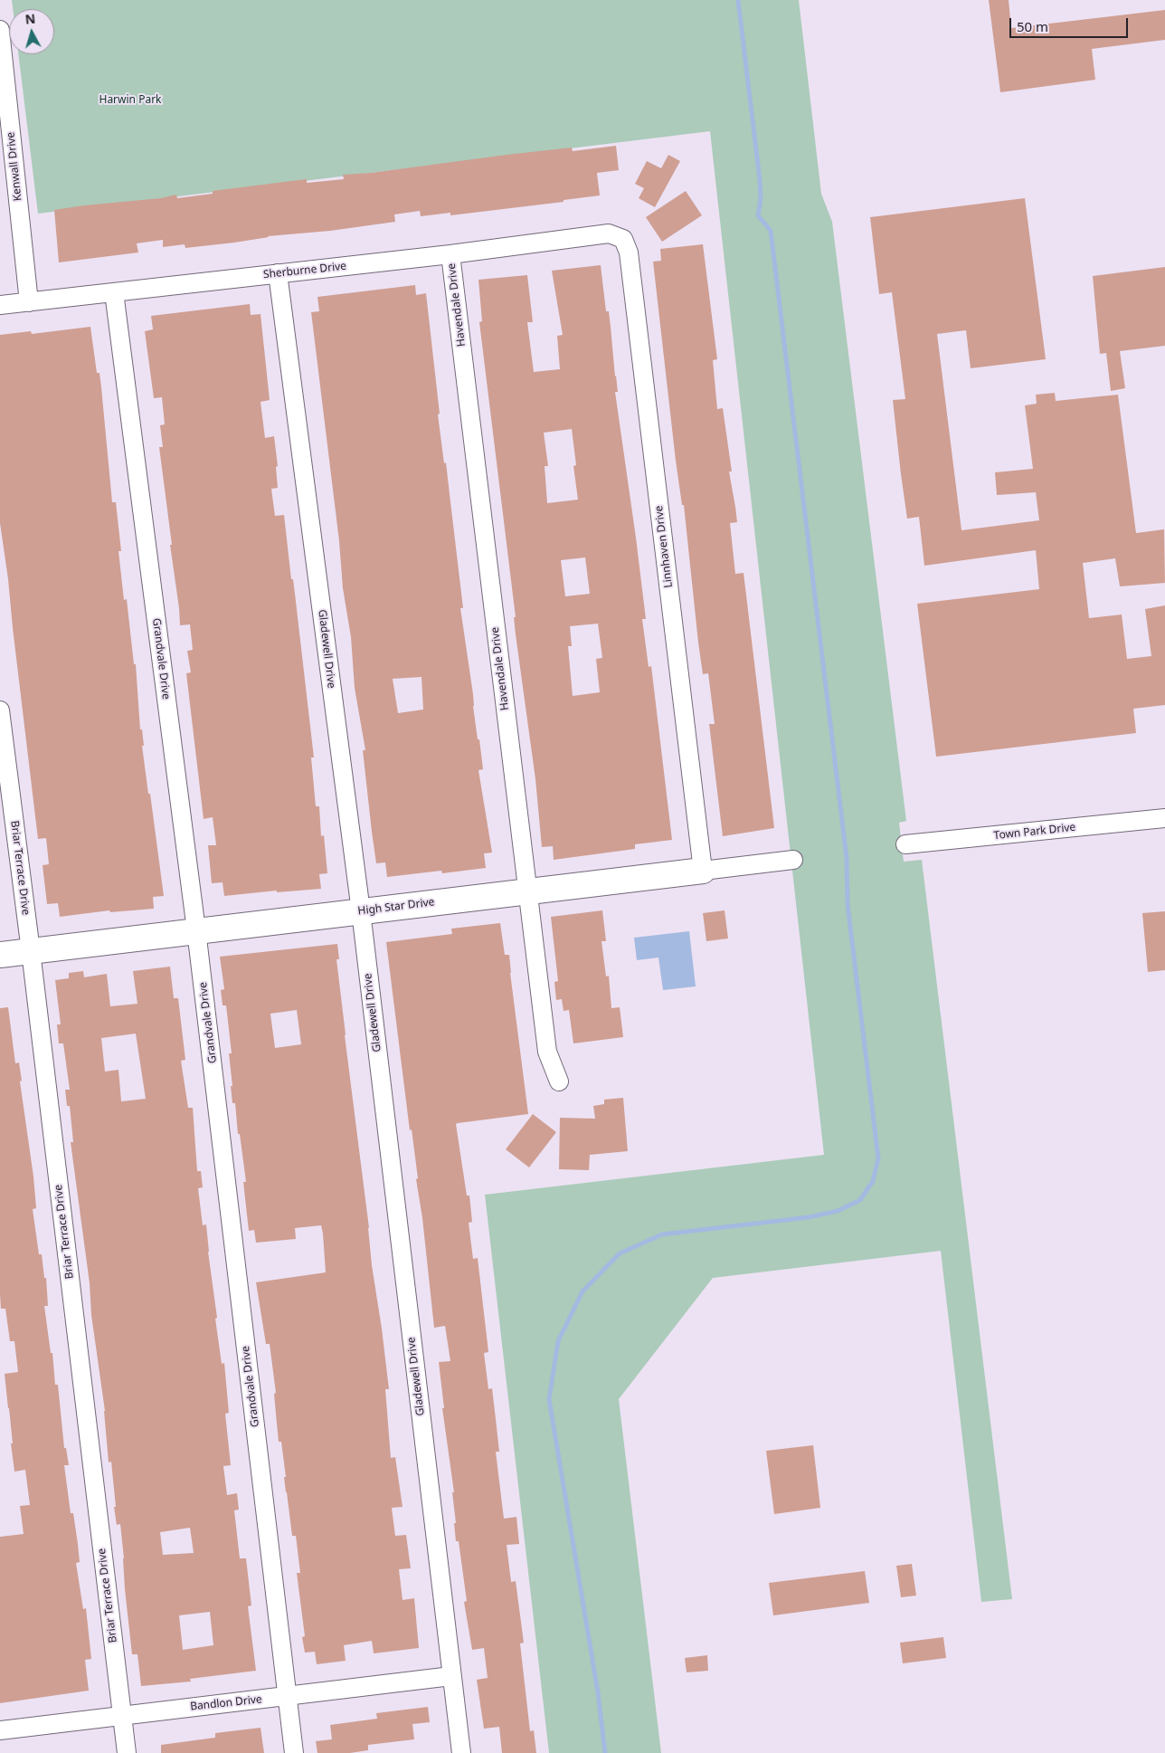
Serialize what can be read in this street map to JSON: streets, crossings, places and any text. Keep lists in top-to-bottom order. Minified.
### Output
{"streets":{"street":["Kenwall Drive","Sherburne Drive","Havendale Drive","Linnhaven Drive","Gladewell Drive","Grandvale Drive","Town Park Drive","Briar Terrace Drive","High Star Drive","Bandlon Drive"]},"crossings":[["Kenwall Drive","Sherburne Drive"],["Sherburne Drive","Havendale Drive"],["Sherburne Drive","Linnhaven Drive"],["Sherburne Drive","Gladewell Drive"],["Sherburne Drive","Grandvale Drive"],["Havendale Drive","High Star Drive"],["Linnhaven Drive","High Star Drive"],["Gladewell Drive","High Star Drive"],["Gladewell Drive","Bandlon Drive"],["Grandvale Drive","High Star Drive"],["Grandvale Drive","Bandlon Drive"],["Briar Terrace Drive","High Star Drive"],["Briar Terrace Drive","Bandlon Drive"]],"parks":["Harwin Park"],"scale_bar":"50 m","north":"top"}
